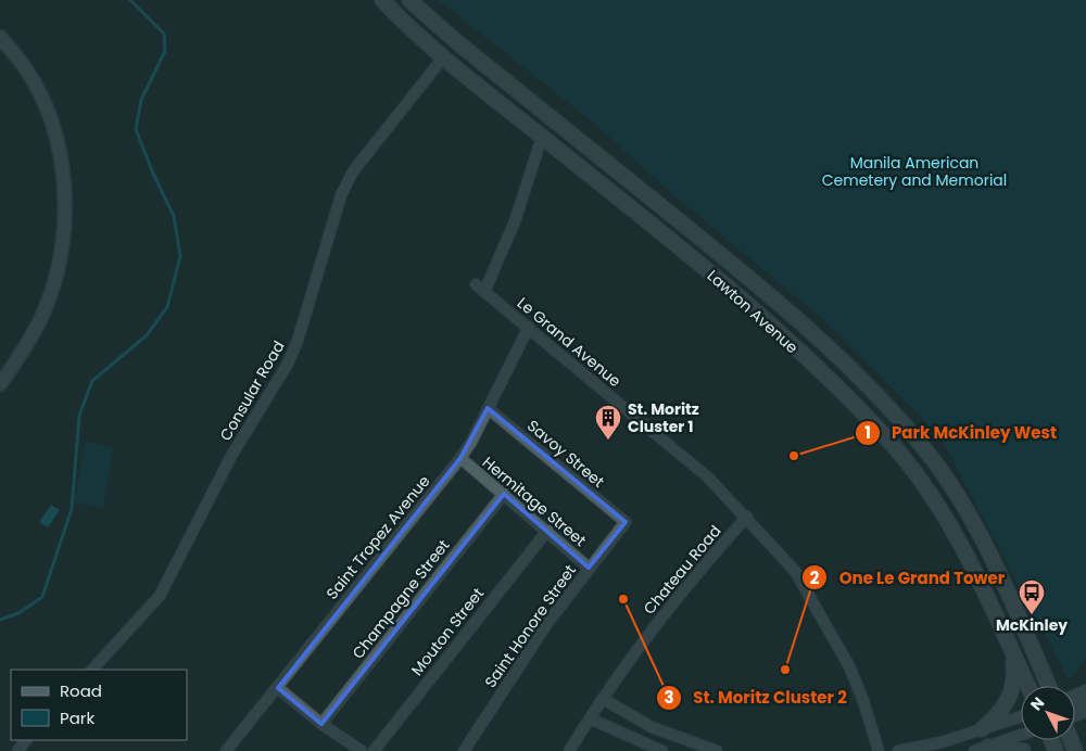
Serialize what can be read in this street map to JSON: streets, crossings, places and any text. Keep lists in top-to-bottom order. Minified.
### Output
{"streets":{"main road":["Lawton Avenue"],"street":["Le Grand Avenue","Consular Road","Savoy Street","Hermitage Street","Saint Tropez Avenue","Chateau Road","Champagne Street","Saint Honore Street","Mouton Street"]},"crossings":[["Lawton Avenue","Consular Road"],["Le Grand Avenue","Saint Tropez Avenue"],["Le Grand Avenue","Chateau Road"],["Savoy Street","Saint Tropez Avenue"],["Savoy Street","Saint Honore Street"],["Hermitage Street","Saint Tropez Avenue"],["Hermitage Street","Champagne Street"],["Hermitage Street","Saint Honore Street"],["Hermitage Street","Mouton Street"]],"parks":["Manila American Cemetery and Memorial"],"places":{"building":["St. Moritz Cluster 1"],"other":["Park McKinley West","St. Moritz Cluster 2","One Le Grand Tower"],"bus stop":["McKinley"]},"legend":["Road","Park"],"north":"top left"}
